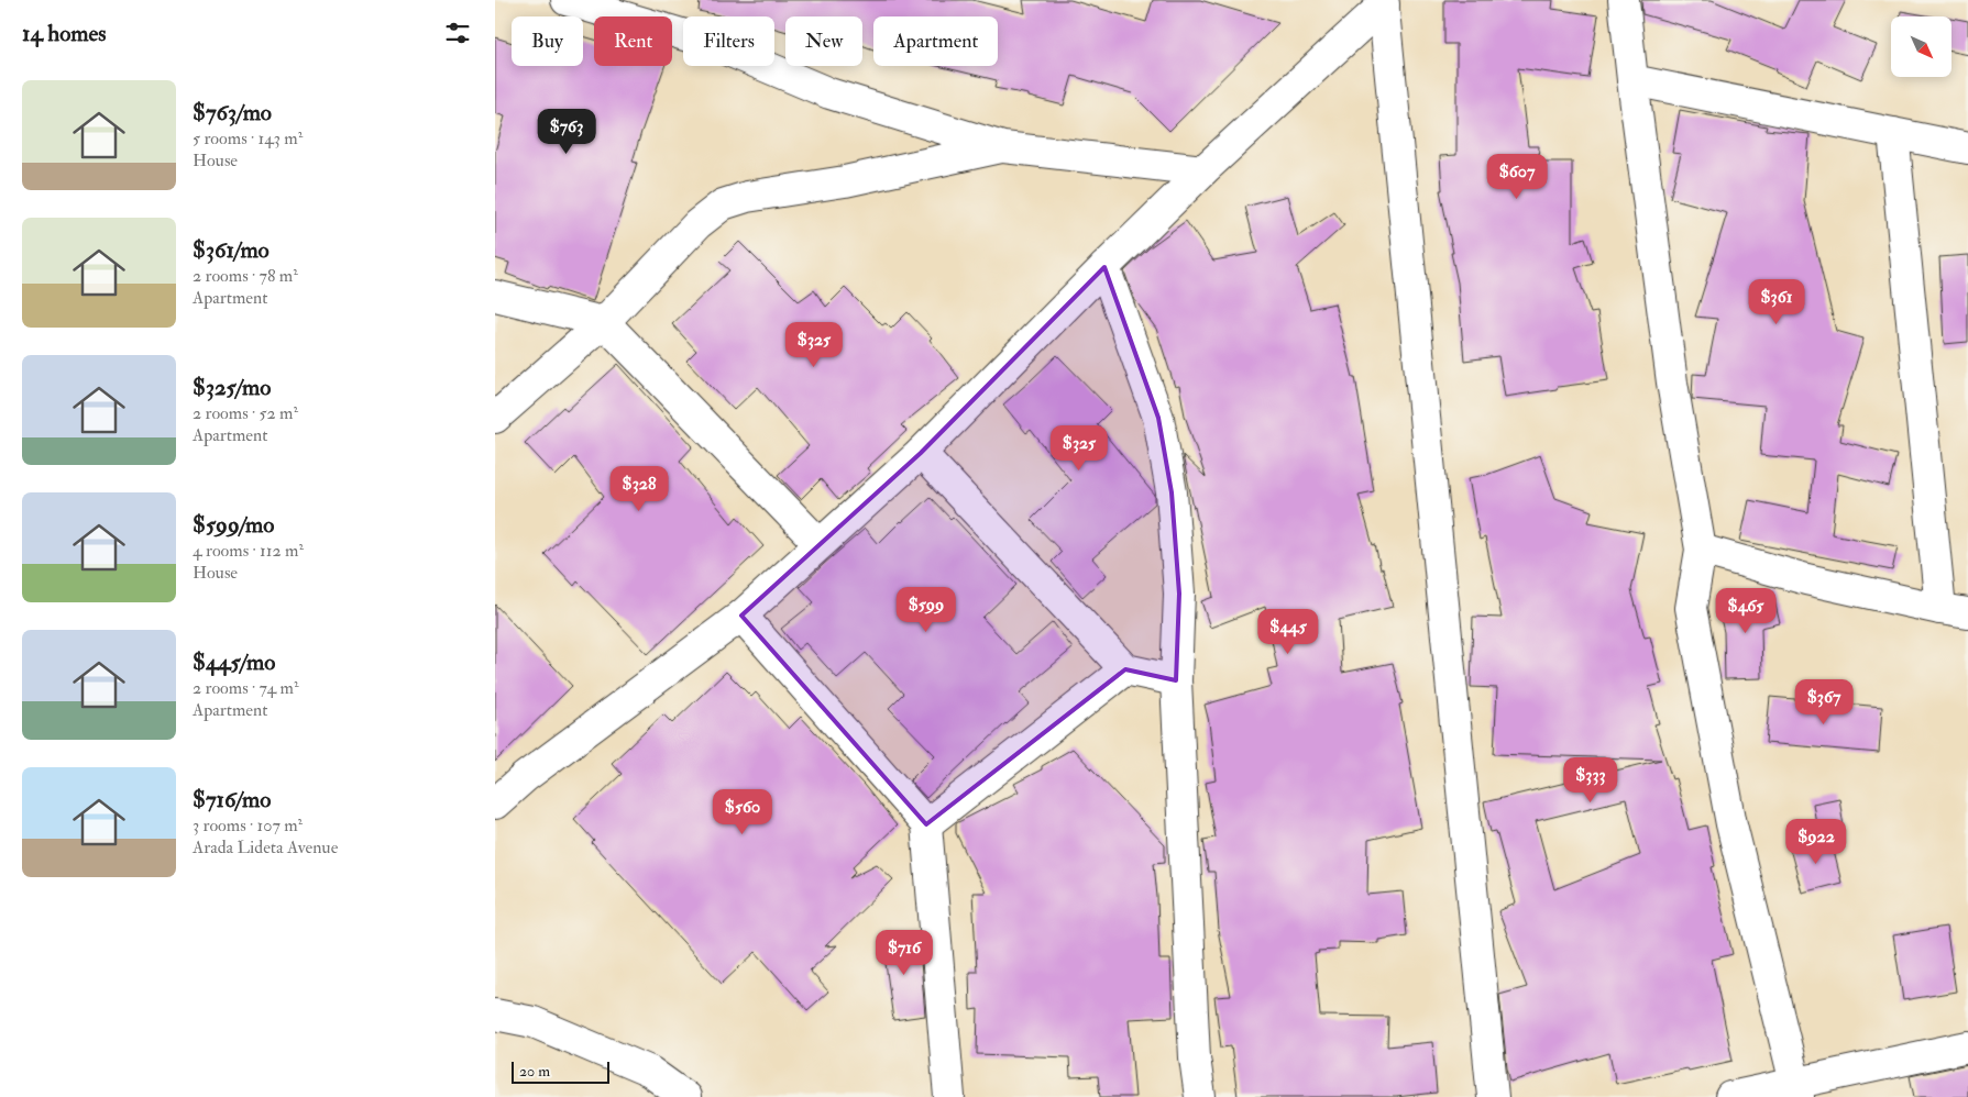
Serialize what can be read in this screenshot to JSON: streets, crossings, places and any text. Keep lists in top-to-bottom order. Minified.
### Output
{"scale_bar":"20 m","north":"bottom right","page":{"heading":"14 homes","chip":["Buy","Rent","Filters","New","Apartment"],"list":[{"name":"$763/mo","note":"5 rooms · 143 m² · House"},{"name":"$361/mo","note":"2 rooms · 78 m² · Apartment"},{"name":"$325/mo","note":"2 rooms · 52 m² · Apartment"},{"name":"$599/mo","note":"4 rooms · 112 m² · House"},{"name":"$445/mo","note":"2 rooms · 74 m² · Apartment"},{"name":"$716/mo","note":"3 rooms · 107 m² · Arada Lideta Avenue"}],"price":["$763","$607","$361","$325","$325","$328","$599","$465","$445","$367","$333","$560","$922","$716"],"scale":"20 m"}}
